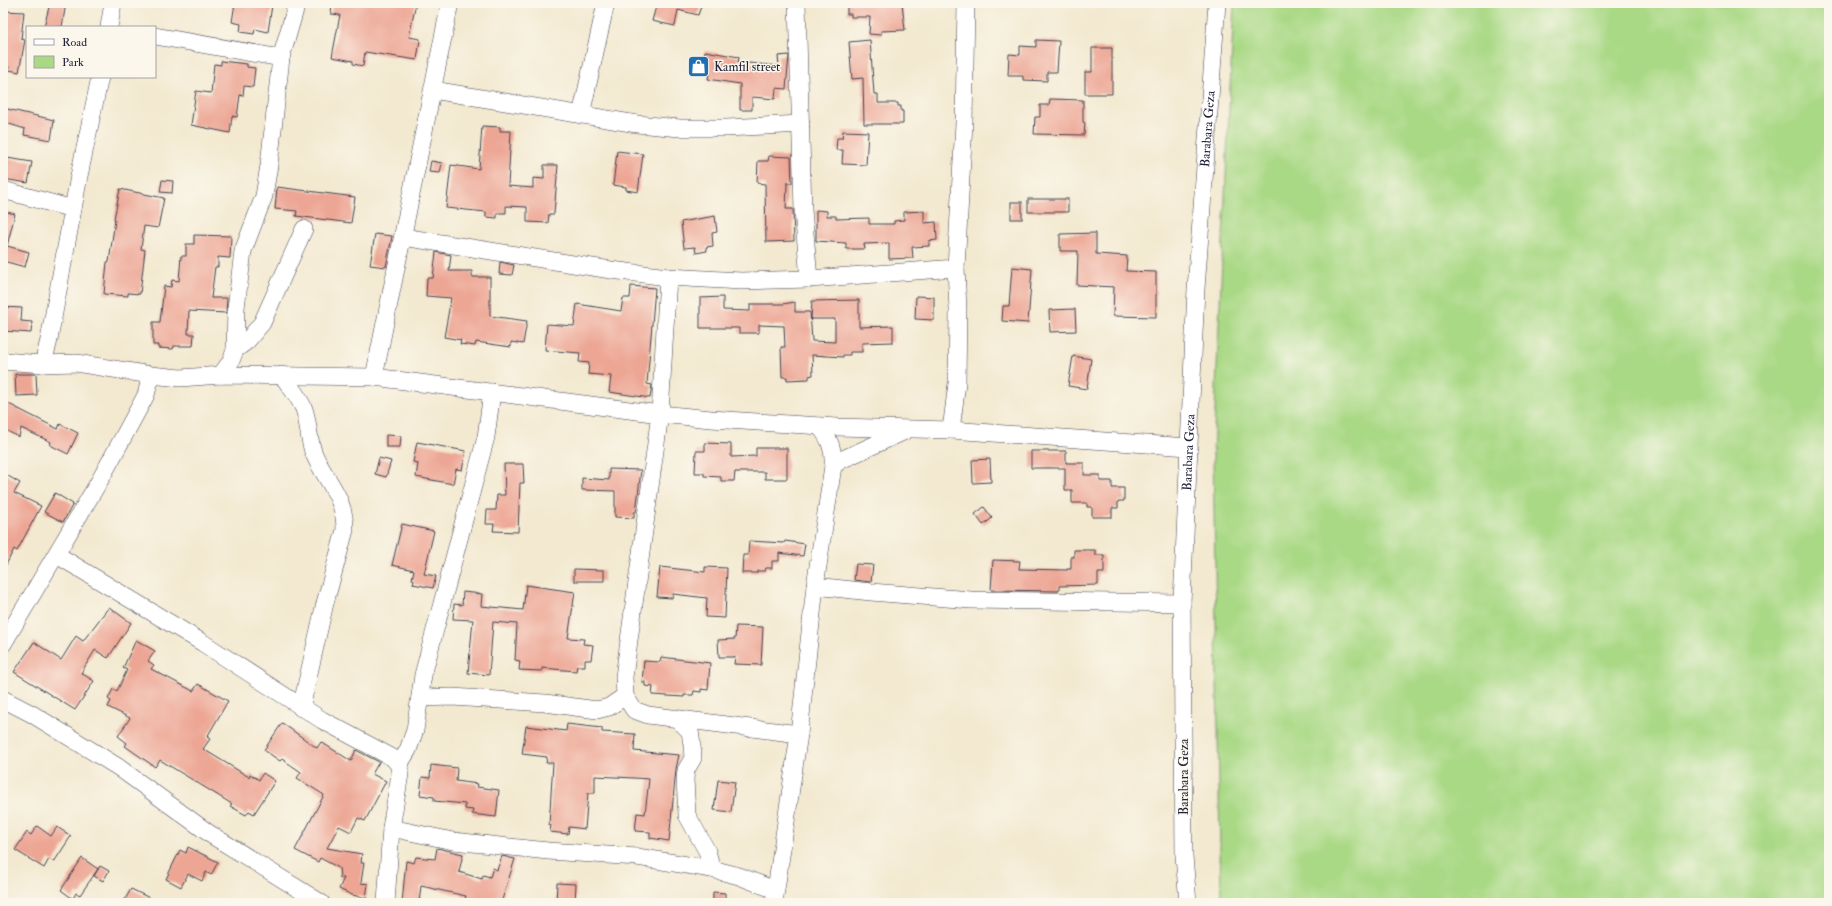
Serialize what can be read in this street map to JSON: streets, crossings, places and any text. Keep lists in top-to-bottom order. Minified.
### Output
{"streets":{"street":["Barabara Geza"]},"places":{"shop":["Kamfil street"]},"legend":["Road","Park"]}
